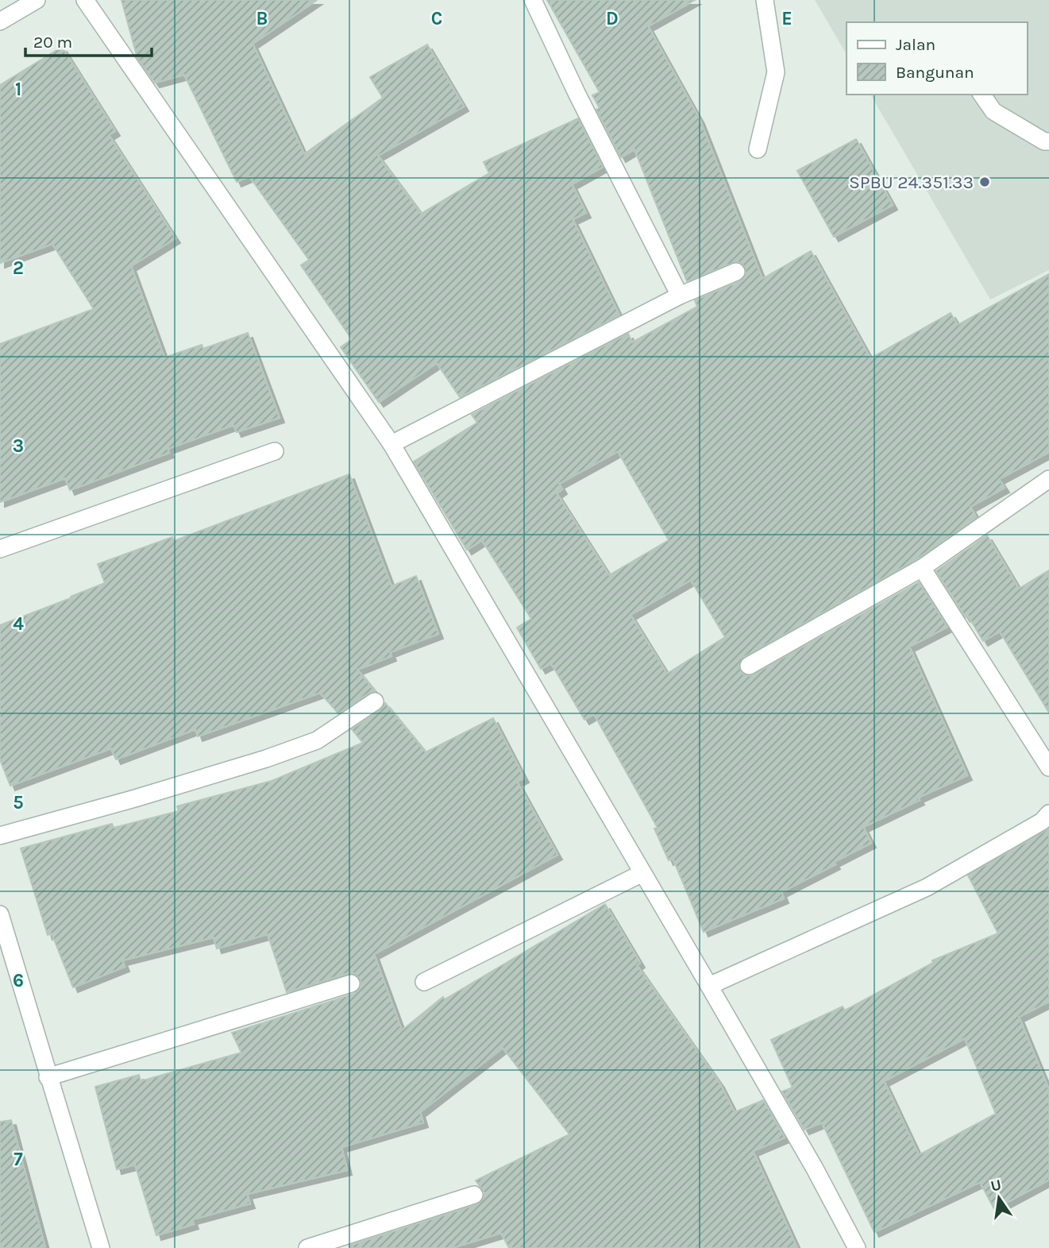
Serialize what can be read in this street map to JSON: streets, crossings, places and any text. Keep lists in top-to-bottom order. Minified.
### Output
{"places":["SPBU 24.351.33"],"legend":["Jalan","Bangunan"],"scale_bar":"20 m","north":"top","grid":{"columns":["B","C","D","E"],"rows":["1","2","3","4","5","6","7"]}}
